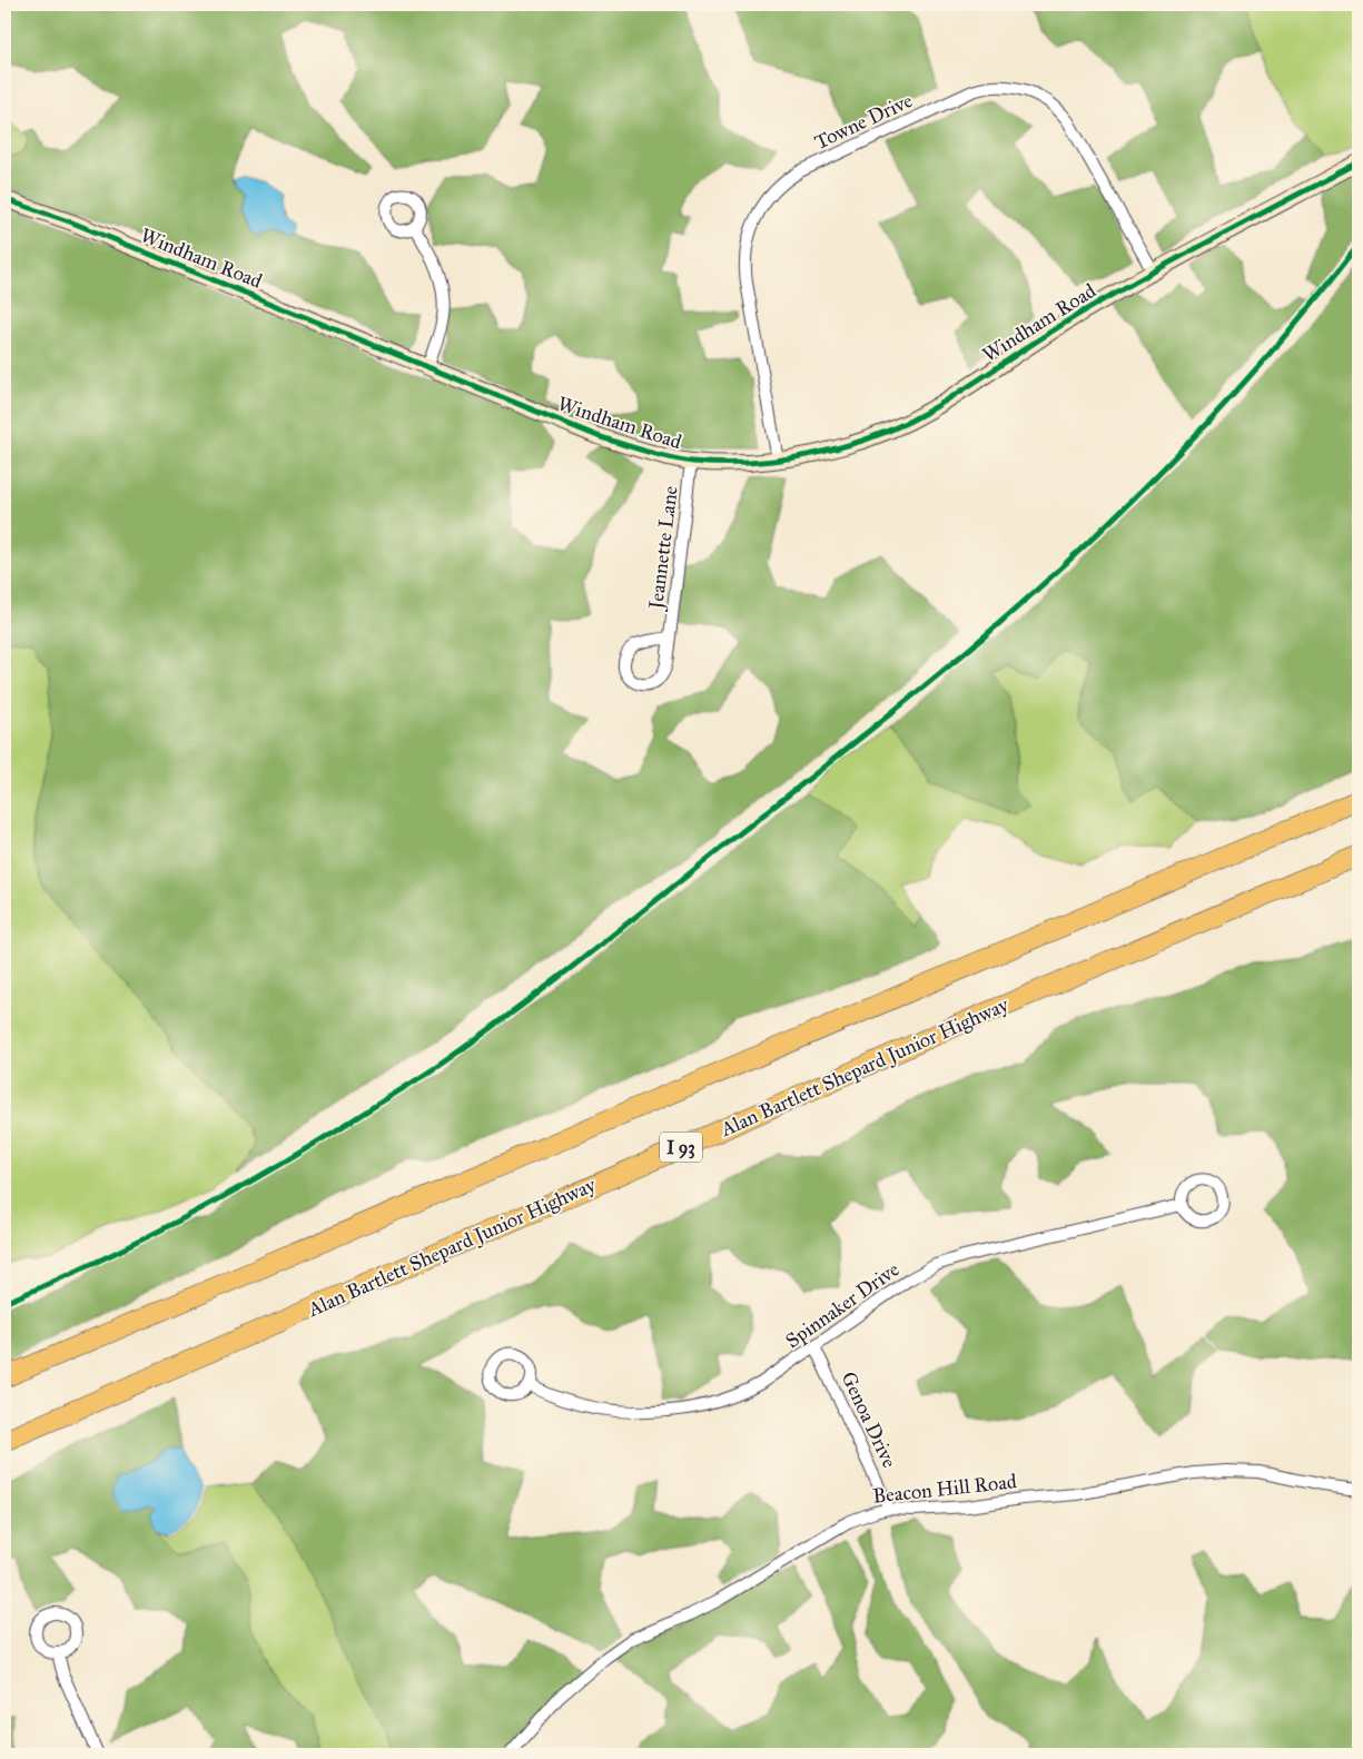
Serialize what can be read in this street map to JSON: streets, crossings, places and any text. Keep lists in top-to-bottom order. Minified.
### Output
{"streets":{"highway":["Alan Bartlett Shepard Junior Highway","I 93"],"street":["Towne Drive","Windham Road","Jeannette Lane","Spinnaker Drive","Genoa Drive","Beacon Hill Road"]},"crossings":[["Towne Drive","Windham Road"],["Windham Road","Jeannette Lane"],["Spinnaker Drive","Genoa Drive"],["Genoa Drive","Beacon Hill Road"]]}
